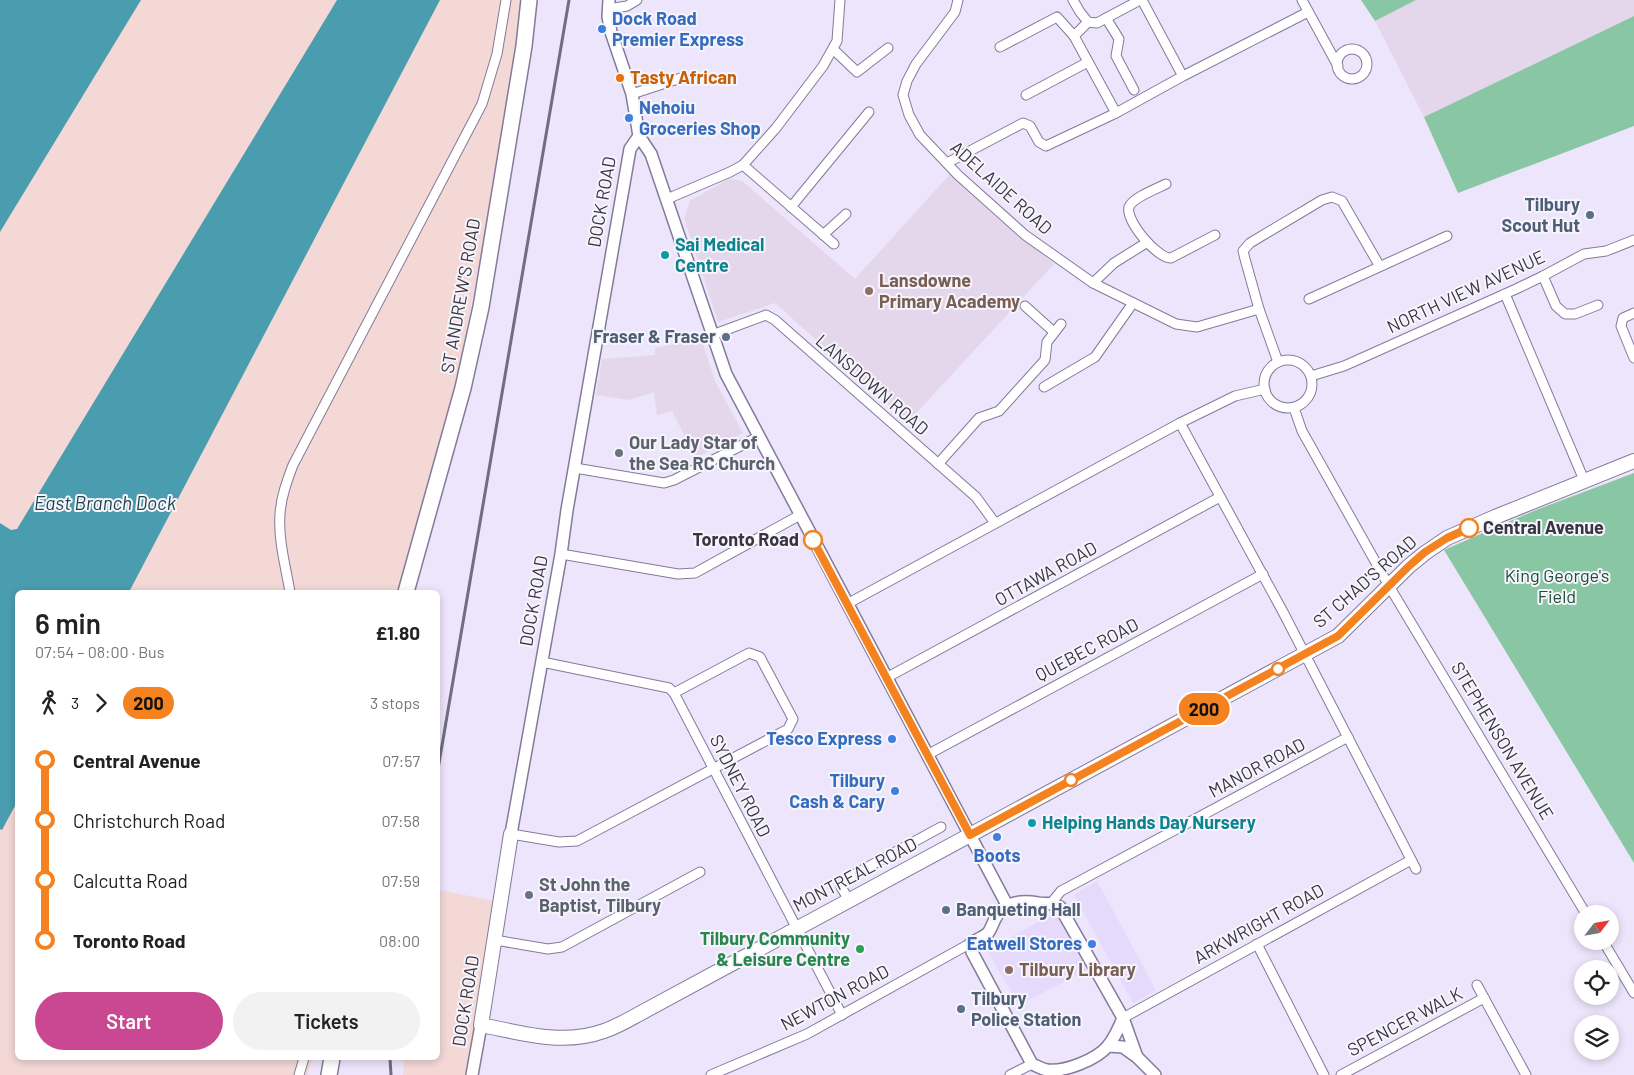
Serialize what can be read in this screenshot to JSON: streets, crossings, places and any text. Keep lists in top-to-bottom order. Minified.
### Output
{"streets":{"highway":["ST ANDREW'S ROAD"],"main road":["DOCK ROAD","ST CHAD'S ROAD","MONTREAL ROAD"],"street":["ADELAIDE ROAD","NORTH VIEW AVENUE","LANSDOWN ROAD","OTTAWA ROAD","QUEBEC ROAD","STEPHENSON AVENUE","MANOR ROAD","SYDNEY ROAD","ARKWRIGHT ROAD","NEWTON ROAD","SPENCER WALK"]},"crossings":[["DOCK ROAD","MONTREAL ROAD"],["NORTH VIEW AVENUE","STEPHENSON AVENUE"],["ST CHAD'S ROAD","STEPHENSON AVENUE"],["ST CHAD'S ROAD","MONTREAL ROAD"],["SYDNEY ROAD","MONTREAL ROAD"],["SYDNEY ROAD","NEWTON ROAD"]],"water":["East Branch Dock"],"parks":["King George's Field"],"places":["Dock Road Premier Express","Tasty African","Nehoiu Groceries Shop","Tilbury Scout Hut","Sai Medical Centre","Lansdowne Primary Academy","Fraser & Fraser","Our Lady Star of the Sea RC Church","Central Avenue","Toronto Road","Tesco Express","Tilbury Cash & Cary","Helping Hands Day Nursery","Boots","St John the Baptist, Tilbury","Banqueting Hall","Eatwell Stores","Tilbury Community & Leisure Centre","Tilbury Library","Tilbury Police Station"],"lines":["bus line 200"],"north":"top right","page":{"on_map":"200","heading":["6 min","07:54 – 08:00 · Bus","£1.80"],"legs":["3","200","3 stops"],"list":[{"name":"Central Avenue","value":"07:57"},{"name":"Christchurch Road","value":"07:58"},{"name":"Calcutta Road","value":"07:59"},{"name":"Toronto Road","value":"08:00"}],"buttons":["Start","Tickets"]}}
